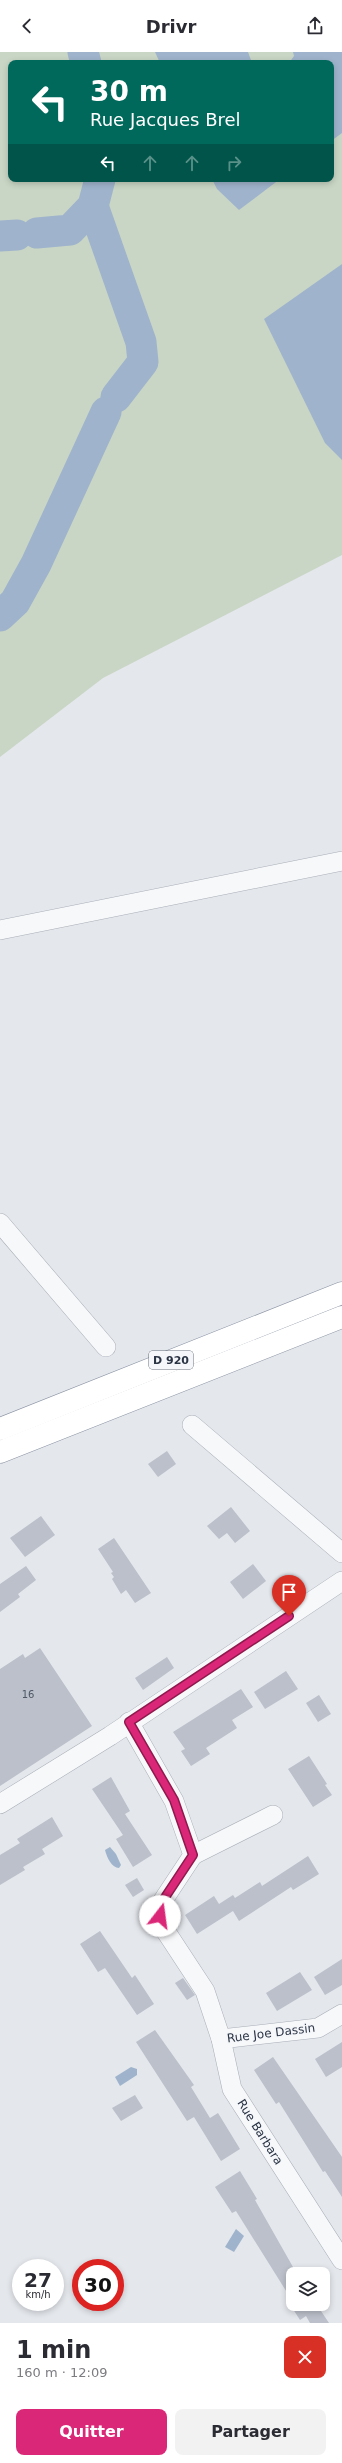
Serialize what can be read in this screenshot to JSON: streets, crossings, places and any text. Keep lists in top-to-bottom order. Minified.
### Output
{"streets":{"highway":["D 920"],"street":["Rue Joe Dassin","Rue Barbara"]},"crossings":[["Rue Joe Dassin","Rue Barbara"]],"house_numbers":["16"],"page":{"header":"Drivr","turn":["30 m","Rue Jacques Brel"],"speed":"27 km/h","limit":"30","heading":["1 min","160 m · 12:09"],"buttons":["Quitter","Partager"]}}
